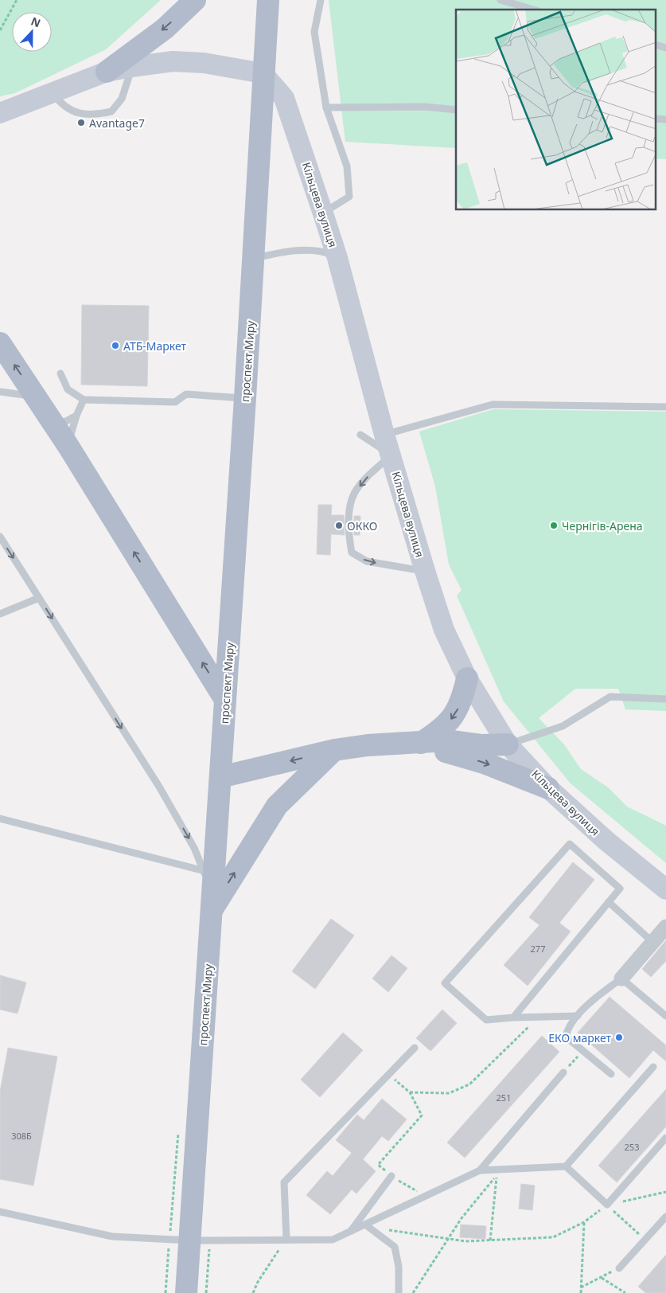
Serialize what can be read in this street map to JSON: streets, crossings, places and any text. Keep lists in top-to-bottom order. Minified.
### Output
{"streets":{"main road":["Кільцева вулиця","проспект Миру"]},"crossings":[["Кільцева вулиця","проспект Миру"]],"places":["Avantage7","АТБ-Маркет","ОККО","Чернігів-Арена","ЕКО маркет"],"house_numbers":["277","251","308Б","253"],"north":"top"}
